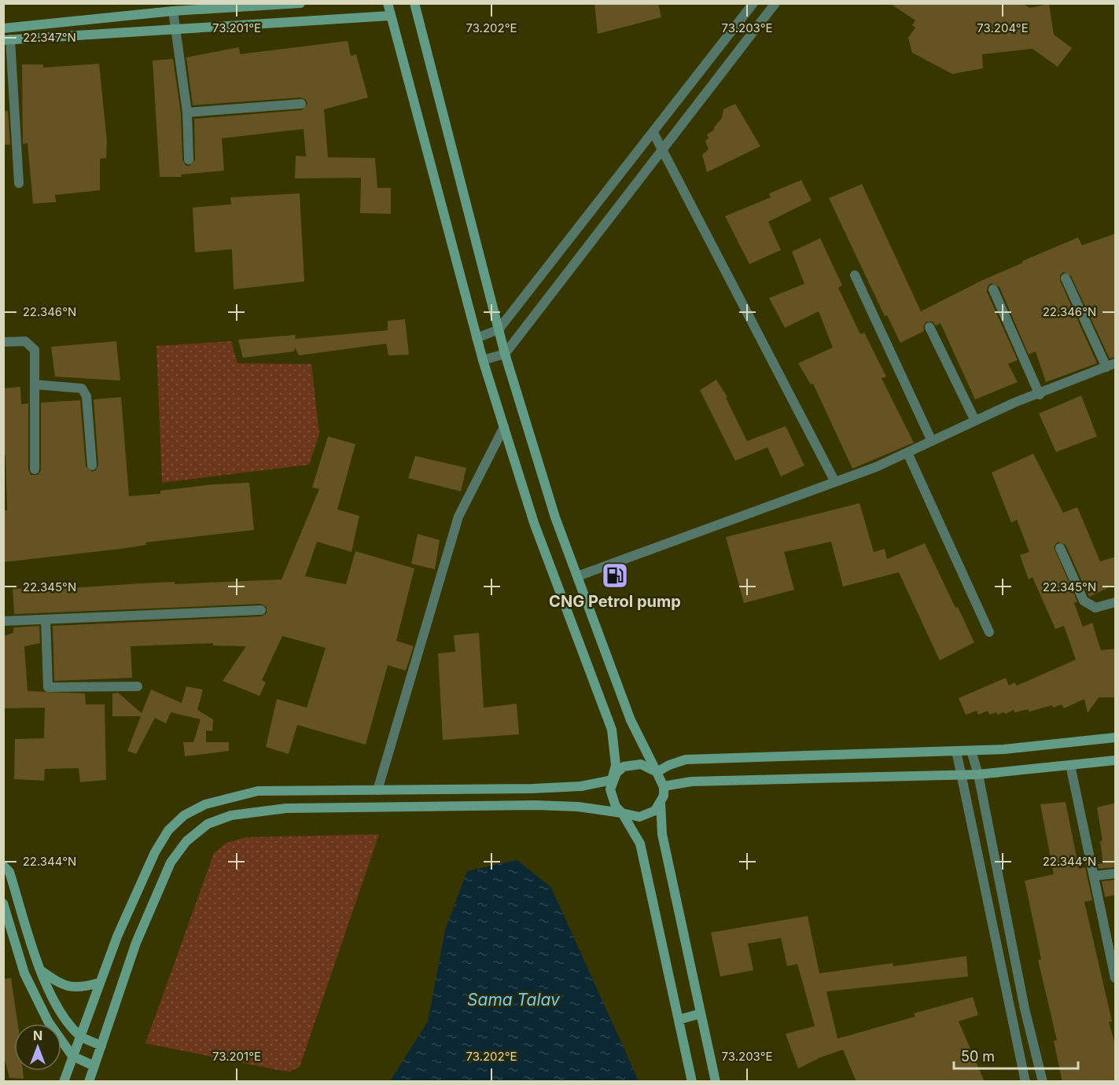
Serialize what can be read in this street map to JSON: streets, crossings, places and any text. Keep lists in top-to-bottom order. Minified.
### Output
{"water":["Sama Talav"],"places":{"fuel station":["CNG Petrol pump"]},"scale_bar":"50 m","north":"top","coordinates":["73.201°E","73.202°E","73.203°E","73.204°E","22.347°N","22.346°N","22.345°N","22.344°N"]}
